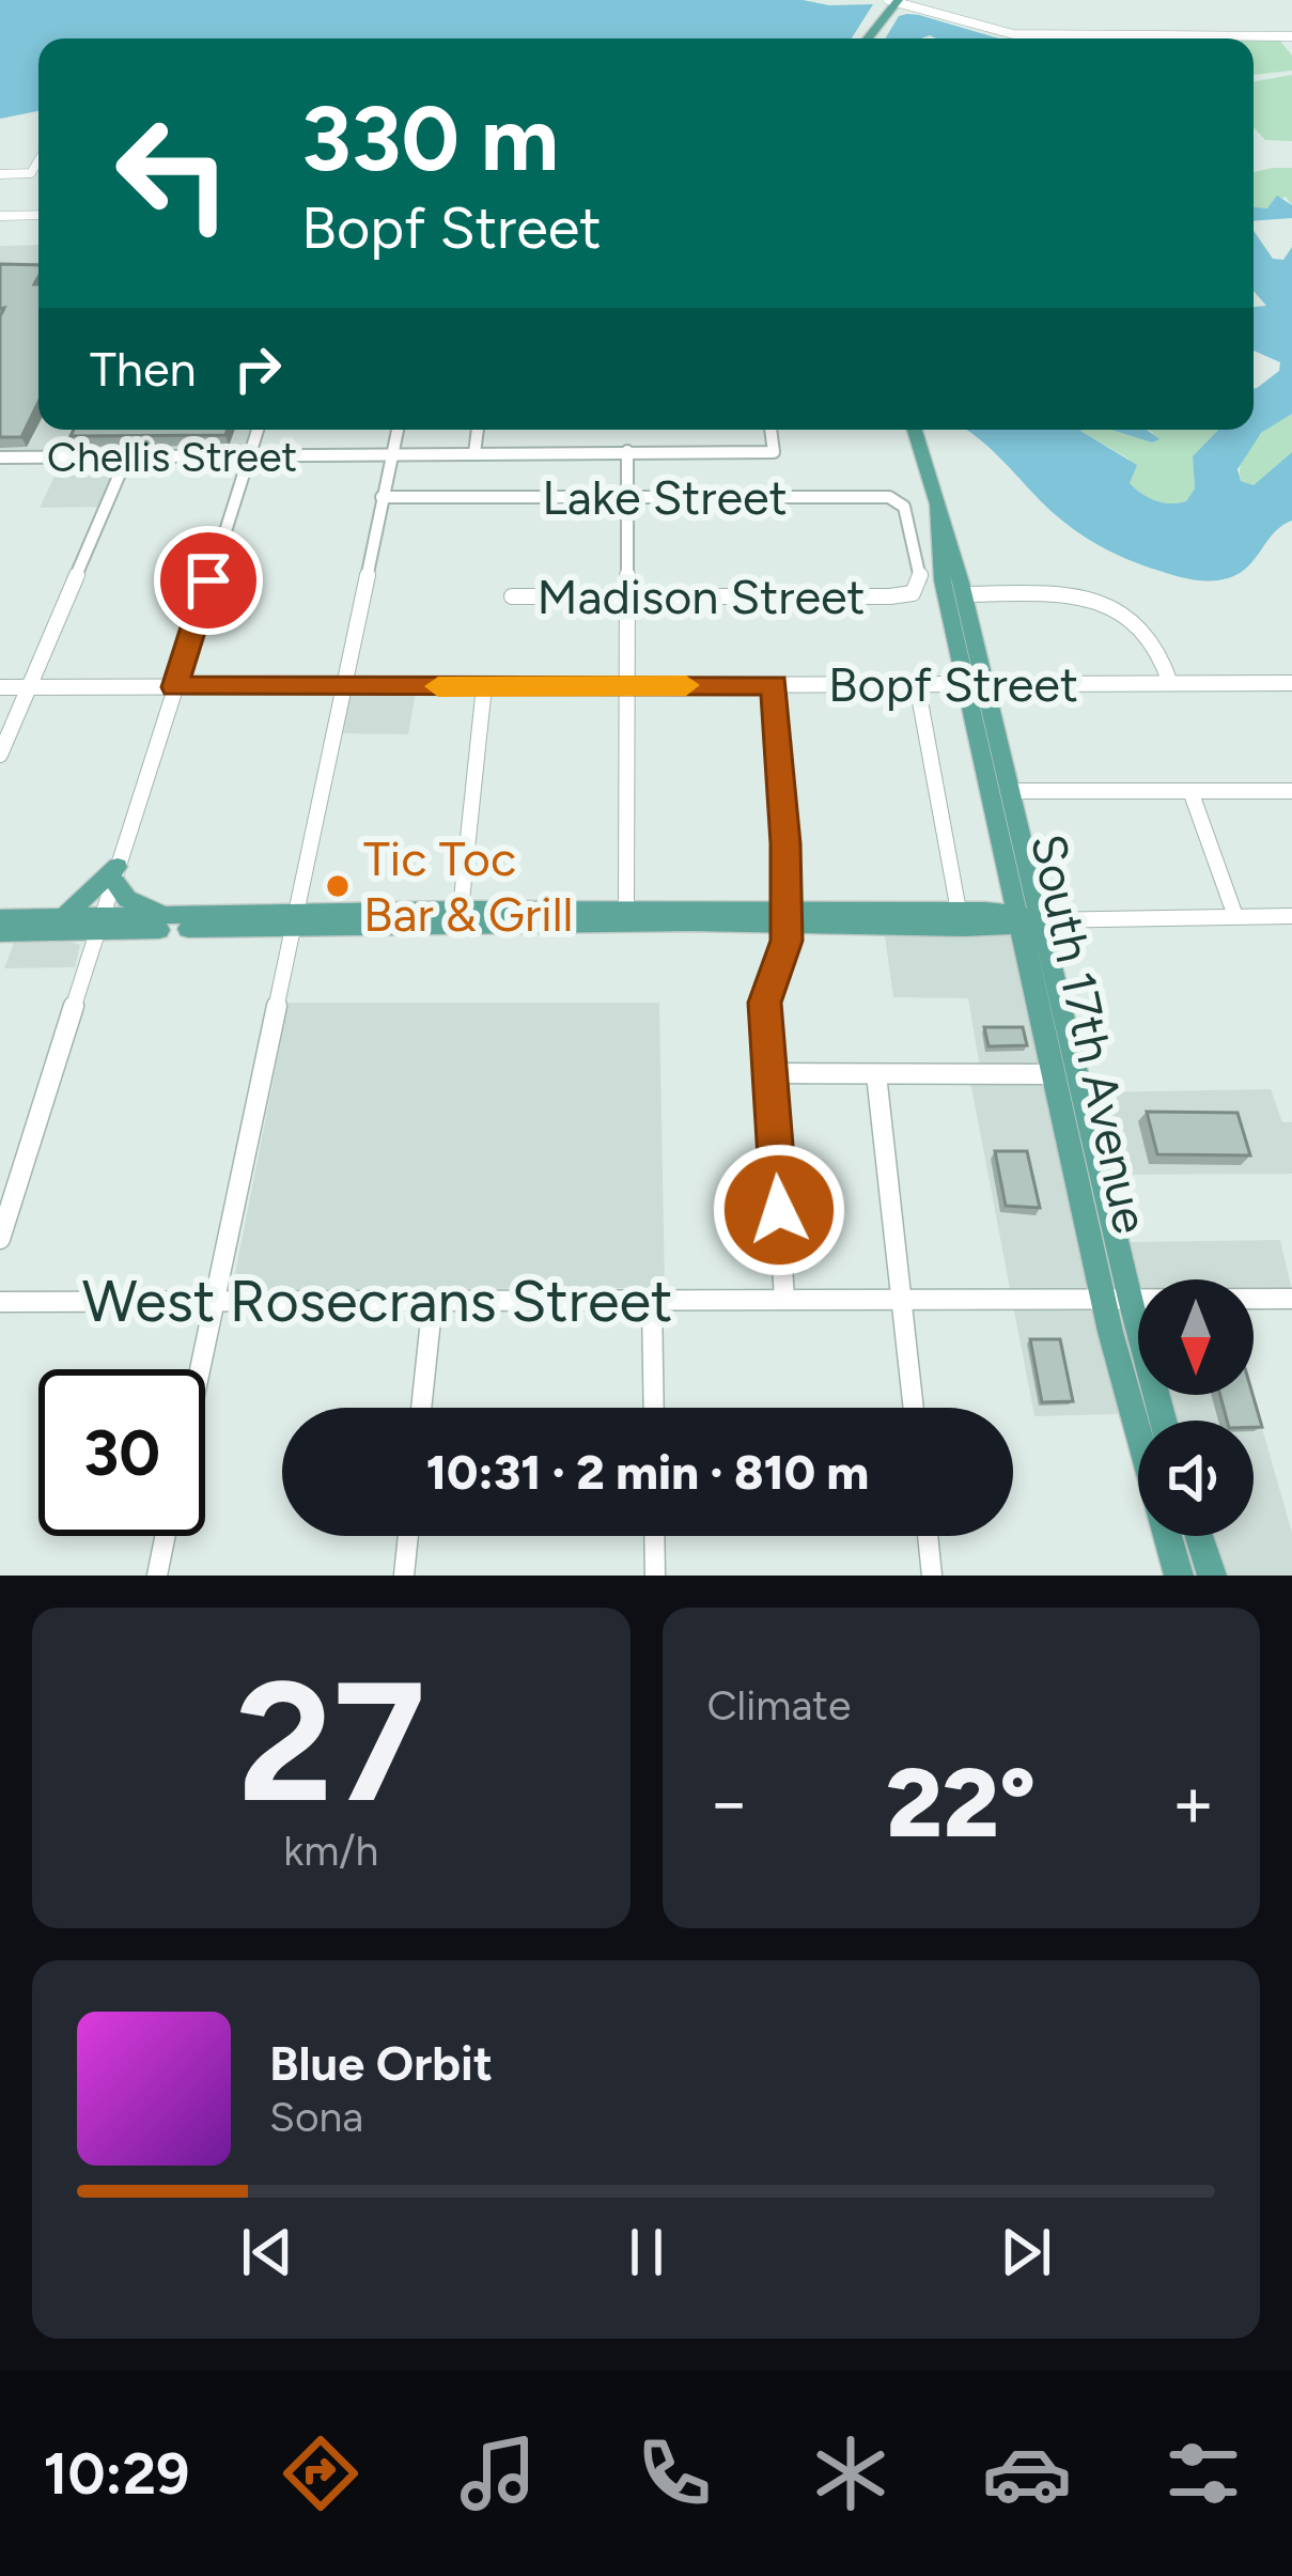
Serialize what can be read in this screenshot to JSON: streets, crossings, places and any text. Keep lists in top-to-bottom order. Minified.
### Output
{"streets":{"main road":["South 17th Avenue"],"street":["Chellis Street","Lake Street","Madison Street","Bopf Street","West Rosecrans Street"]},"crossings":[["Lake Street","Madison Street"],["Bopf Street","South 17th Avenue"],["South 17th Avenue","West Rosecrans Street"]],"places":["Tic Toc Bar & Grill"],"north":"bottom","page":{"turn":["330 m","Bopf Street"],"then":"Then","limit":"30","trip":"10:31 · 2 min · 810 m","tile":[["27","km/h"],"Climate"],"heat":["−","22°","+"],"song":["Blue Orbit","Sona"],"tabs":"10:29"}}
